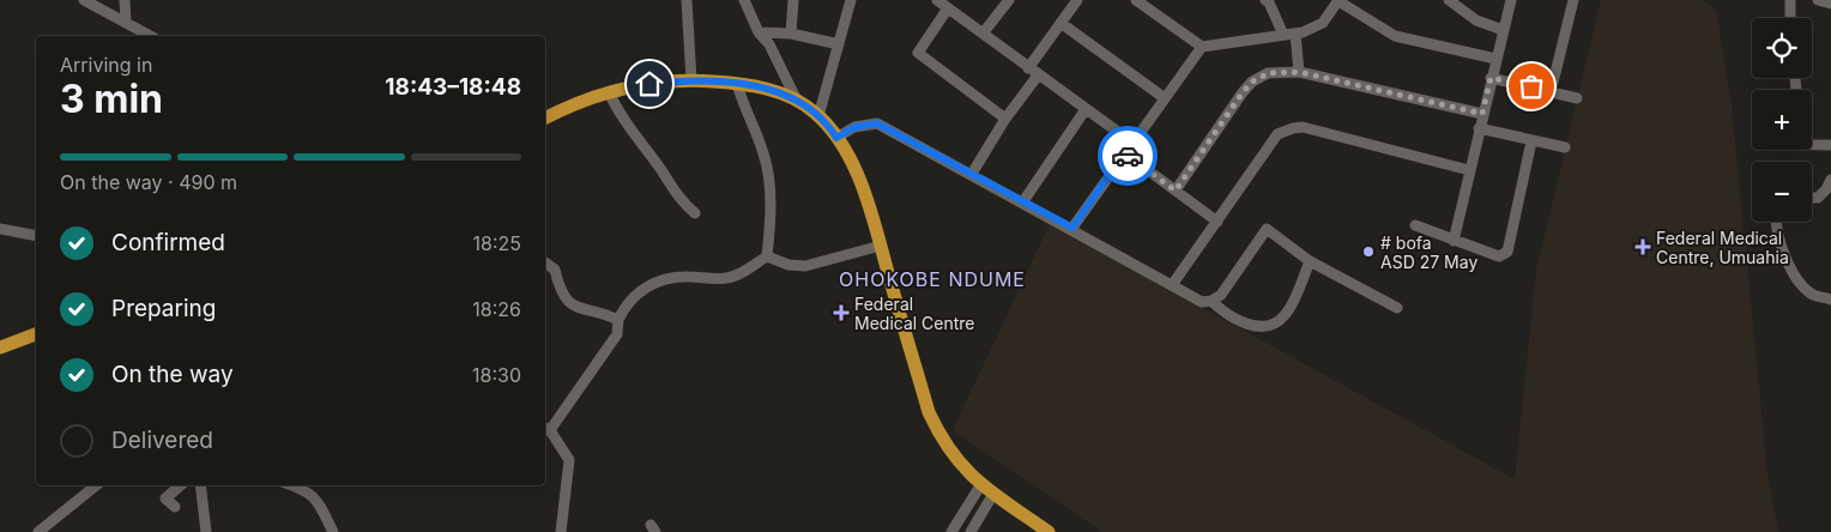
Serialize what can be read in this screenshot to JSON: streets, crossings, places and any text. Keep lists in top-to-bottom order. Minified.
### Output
{"districts":["OHOKOBE NDUME"],"places":{"health":["Federal Medical Centre, Umuahia","Federal Medical Centre"],"other":["# bofa ASD 27 May"]},"page":{"map_buttons":["+","−"],"heading":["3 min","Arriving in","18:43–18:48"],"bar":"On the way · 490 m","list":[["Confirmed","18:25"],["Preparing","18:26"],["On the way","18:30"],"Delivered"]}}
